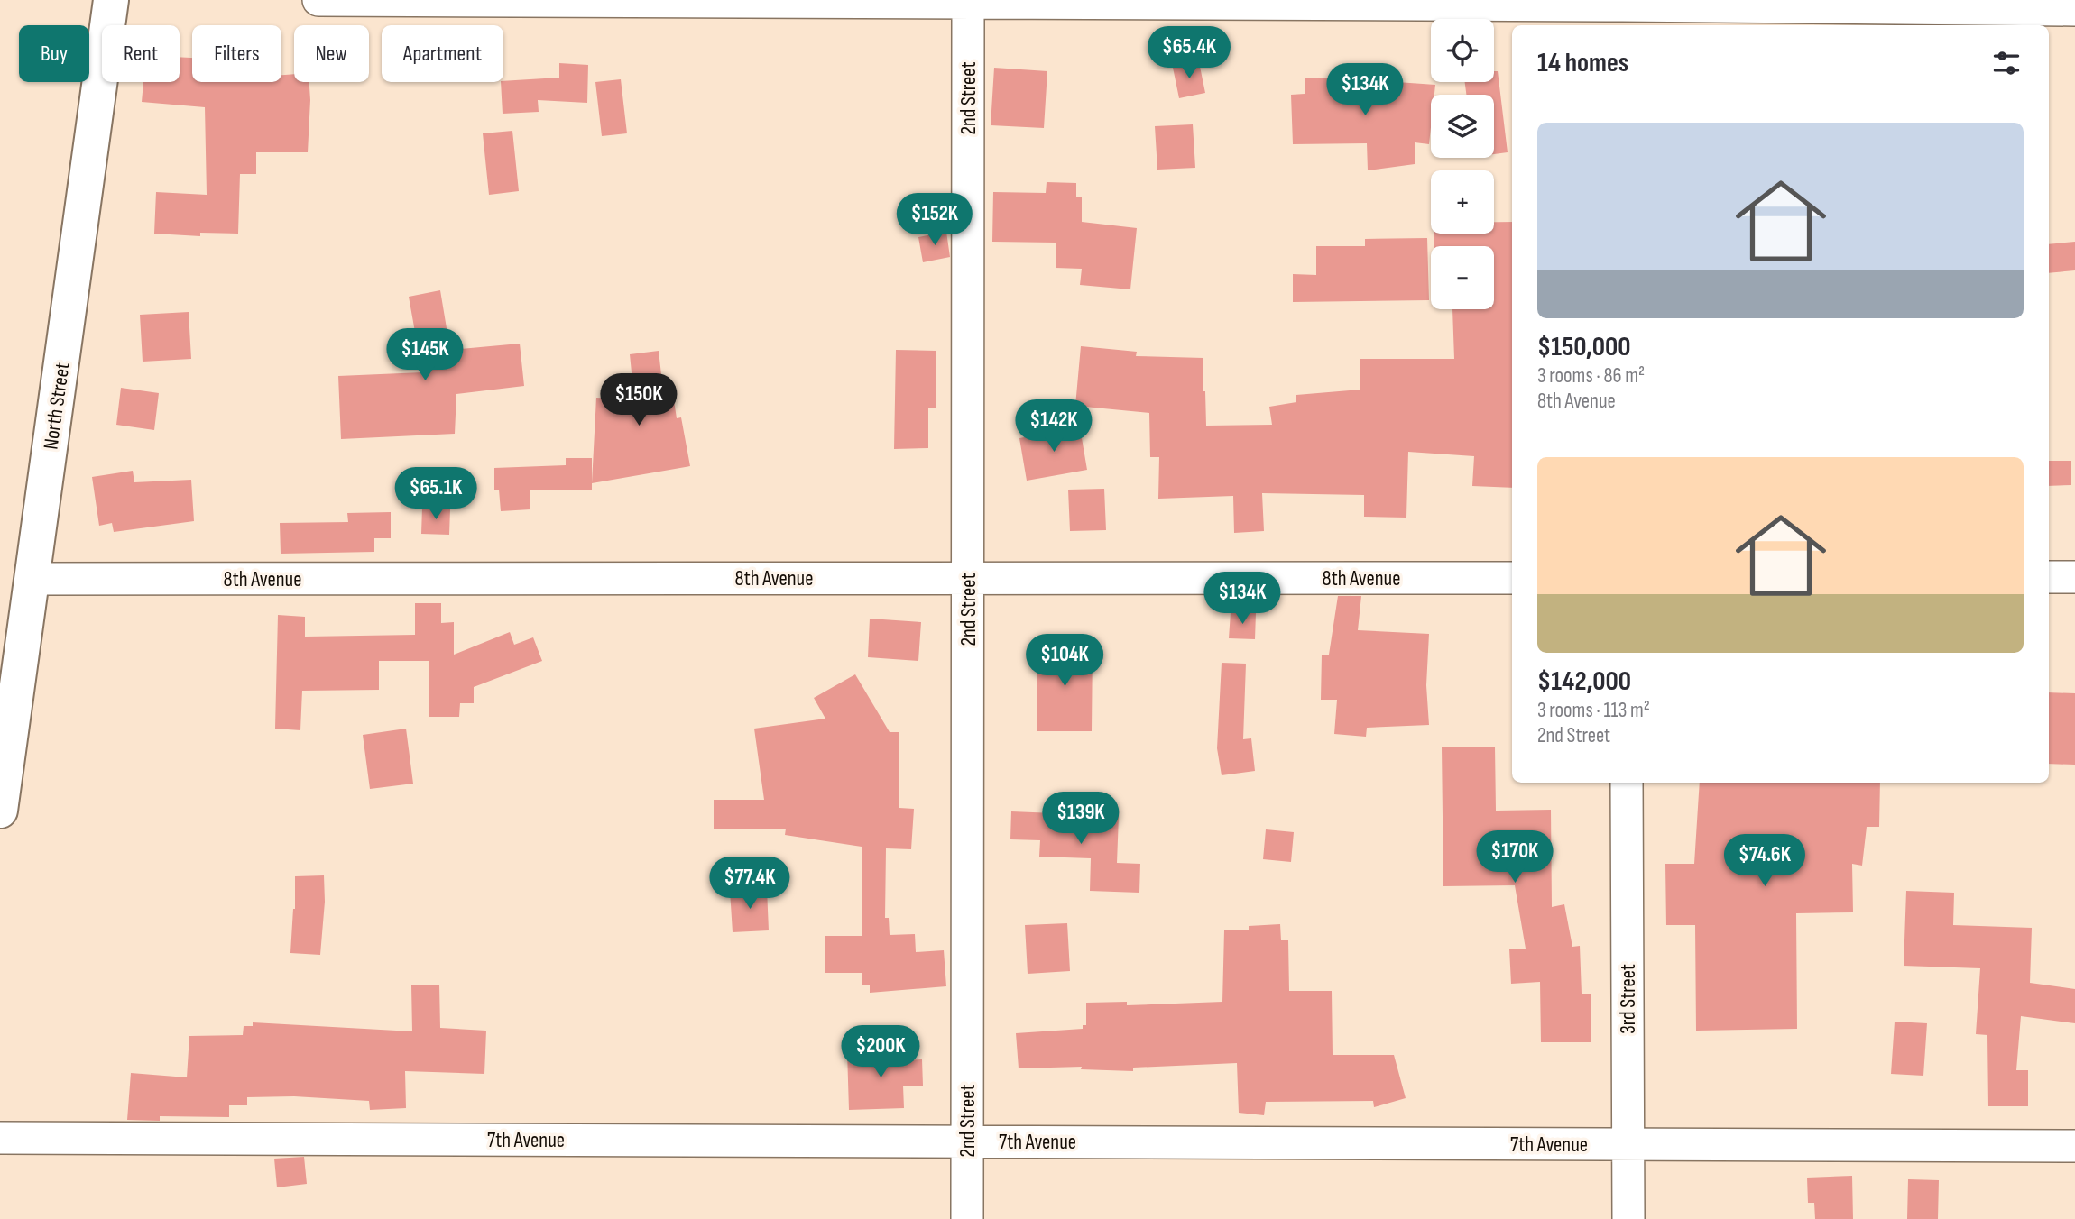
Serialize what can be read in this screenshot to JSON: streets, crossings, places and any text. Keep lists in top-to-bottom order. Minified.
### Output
{"streets":{"street":["2nd Street","North Street","8th Avenue","3rd Street","7th Avenue"]},"crossings":[["2nd Street","8th Avenue"],["2nd Street","7th Avenue"],["North Street","8th Avenue"],["3rd Street","7th Avenue"]],"page":{"map_buttons":["+","−"],"chip":["Buy","Rent","Filters","New","Apartment"],"heading":"14 homes","price":["$65.4K","$134K","$152K","$145K","$150K","$142K","$65.1K","$134K","$104K","$139K","$170K","$74.6K","$77.4K","$200K"],"list":[{"name":"$150,000","note":"3 rooms · 86 m² · 8th Avenue"},{"name":"$142,000","note":"3 rooms · 113 m² · 2nd Street"}]}}
